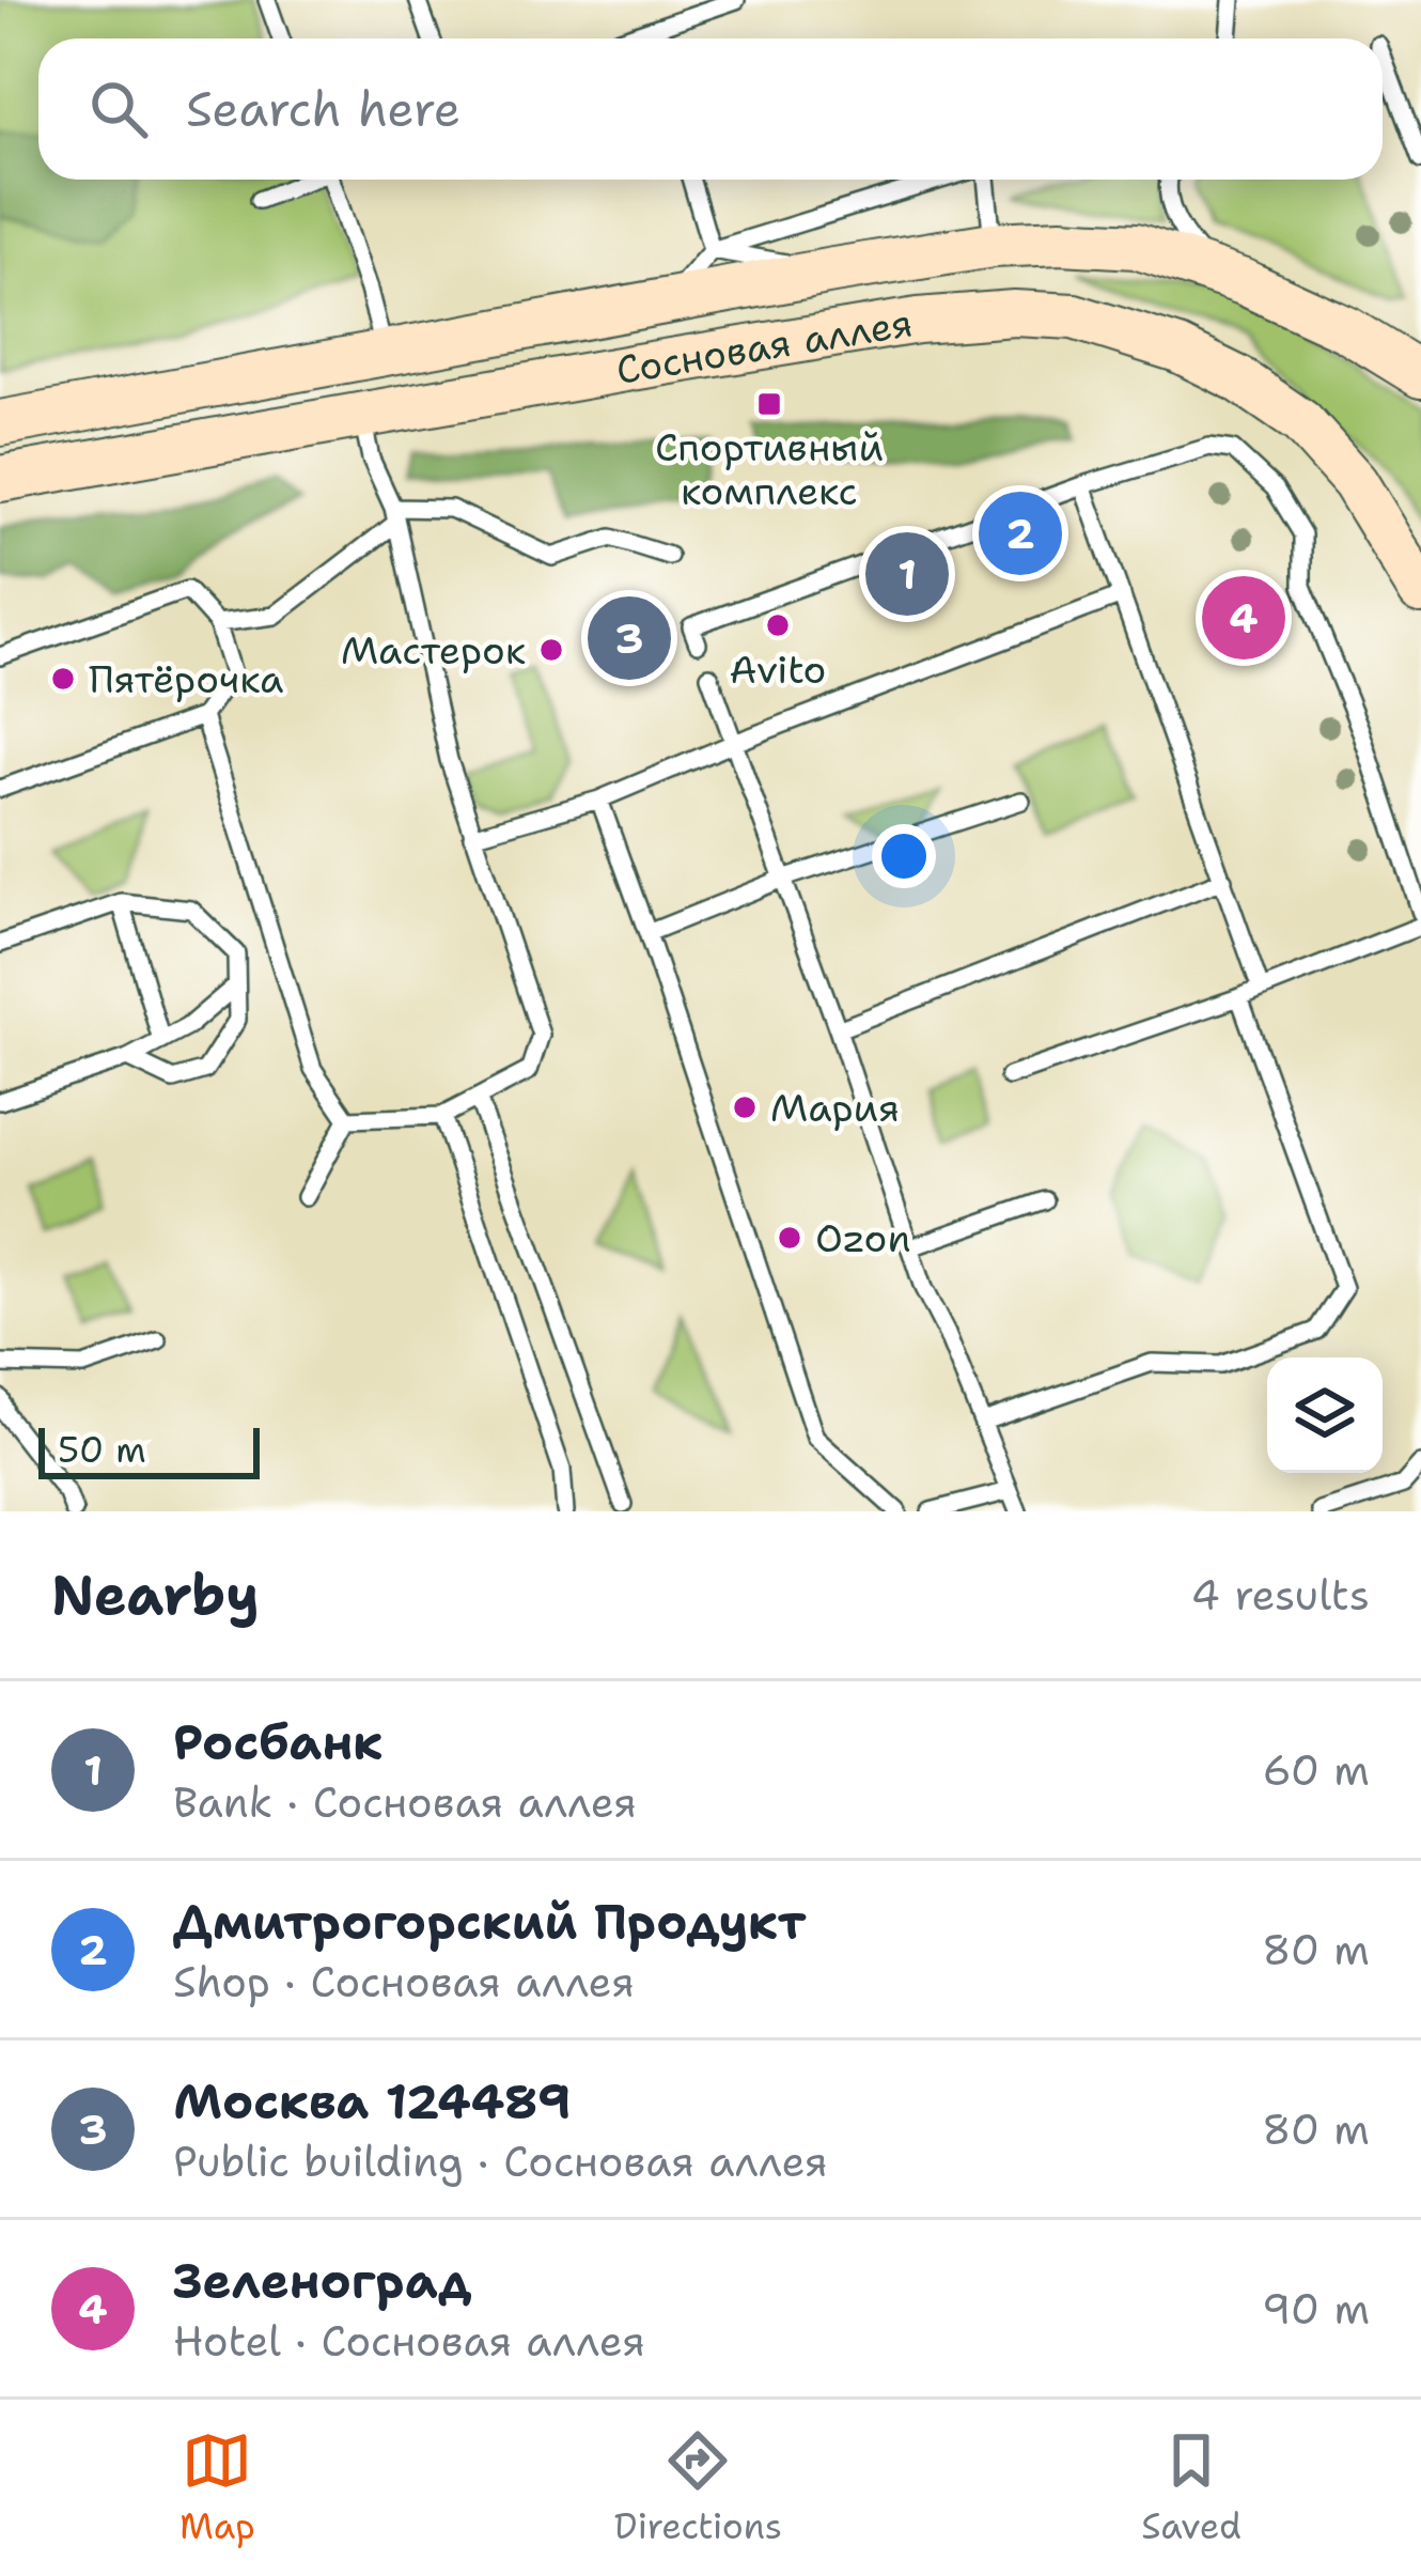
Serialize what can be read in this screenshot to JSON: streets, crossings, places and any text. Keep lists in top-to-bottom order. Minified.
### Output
{"streets":{"main road":["Сосновая аллея"]},"places":{"transit":["Спортивный комплекс"],"other":["Avito","Мастерок","Пятёрочка","Мария","Ozon"]},"scale_bar":"50 m","page":{"search":"Search here","pins":["2","1","4","3"],"scale":"50 m","heading":["Nearby","4 results"],"list":[{"mark":"1","name":"Росбанк","note":"Bank · Сосновая аллея","value":"60 m"},{"mark":"2","name":"Дмитрогорский Продукт","note":"Shop · Сосновая аллея","value":"80 m"},{"mark":"3","name":"Москва 124489","note":"Public building · Сосновая аллея","value":"80 m"},{"mark":"4","name":"Зеленоград","note":"Hotel · Сосновая аллея","value":"90 m"}],"nav":["Map","Directions","Saved"]}}
